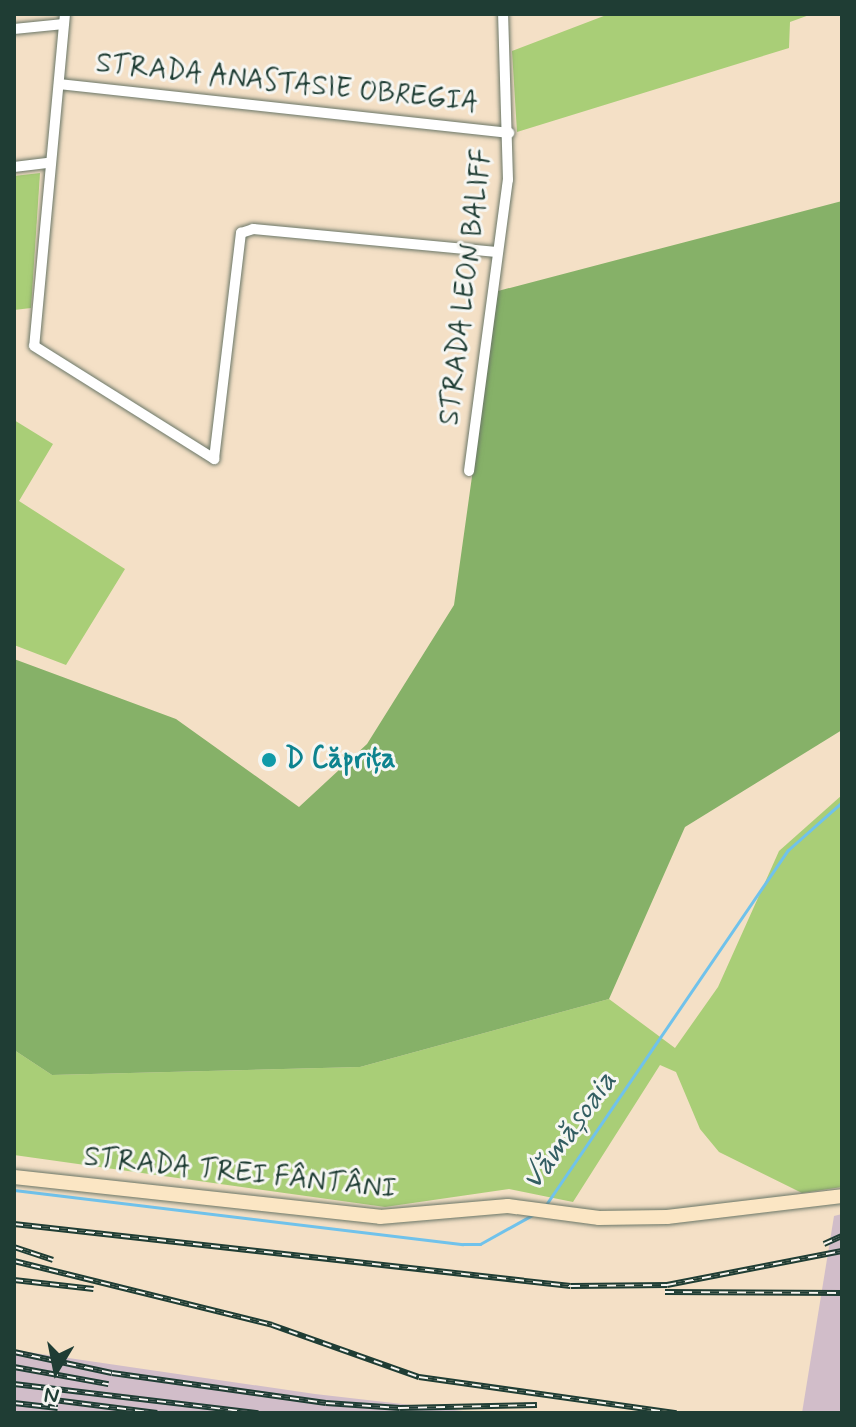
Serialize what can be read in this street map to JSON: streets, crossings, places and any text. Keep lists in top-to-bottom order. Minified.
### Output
{"streets":{"main road":["STRADA TREI FÂNTÂNI"],"street":["STRADA ANASTASIE OBREGIA","STRADA LEON BALIFF"]},"crossings":[["STRADA ANASTASIE OBREGIA","STRADA LEON BALIFF"]],"water":["Vămășoaia"],"places":["D Căprița"],"north":"bottom"}
